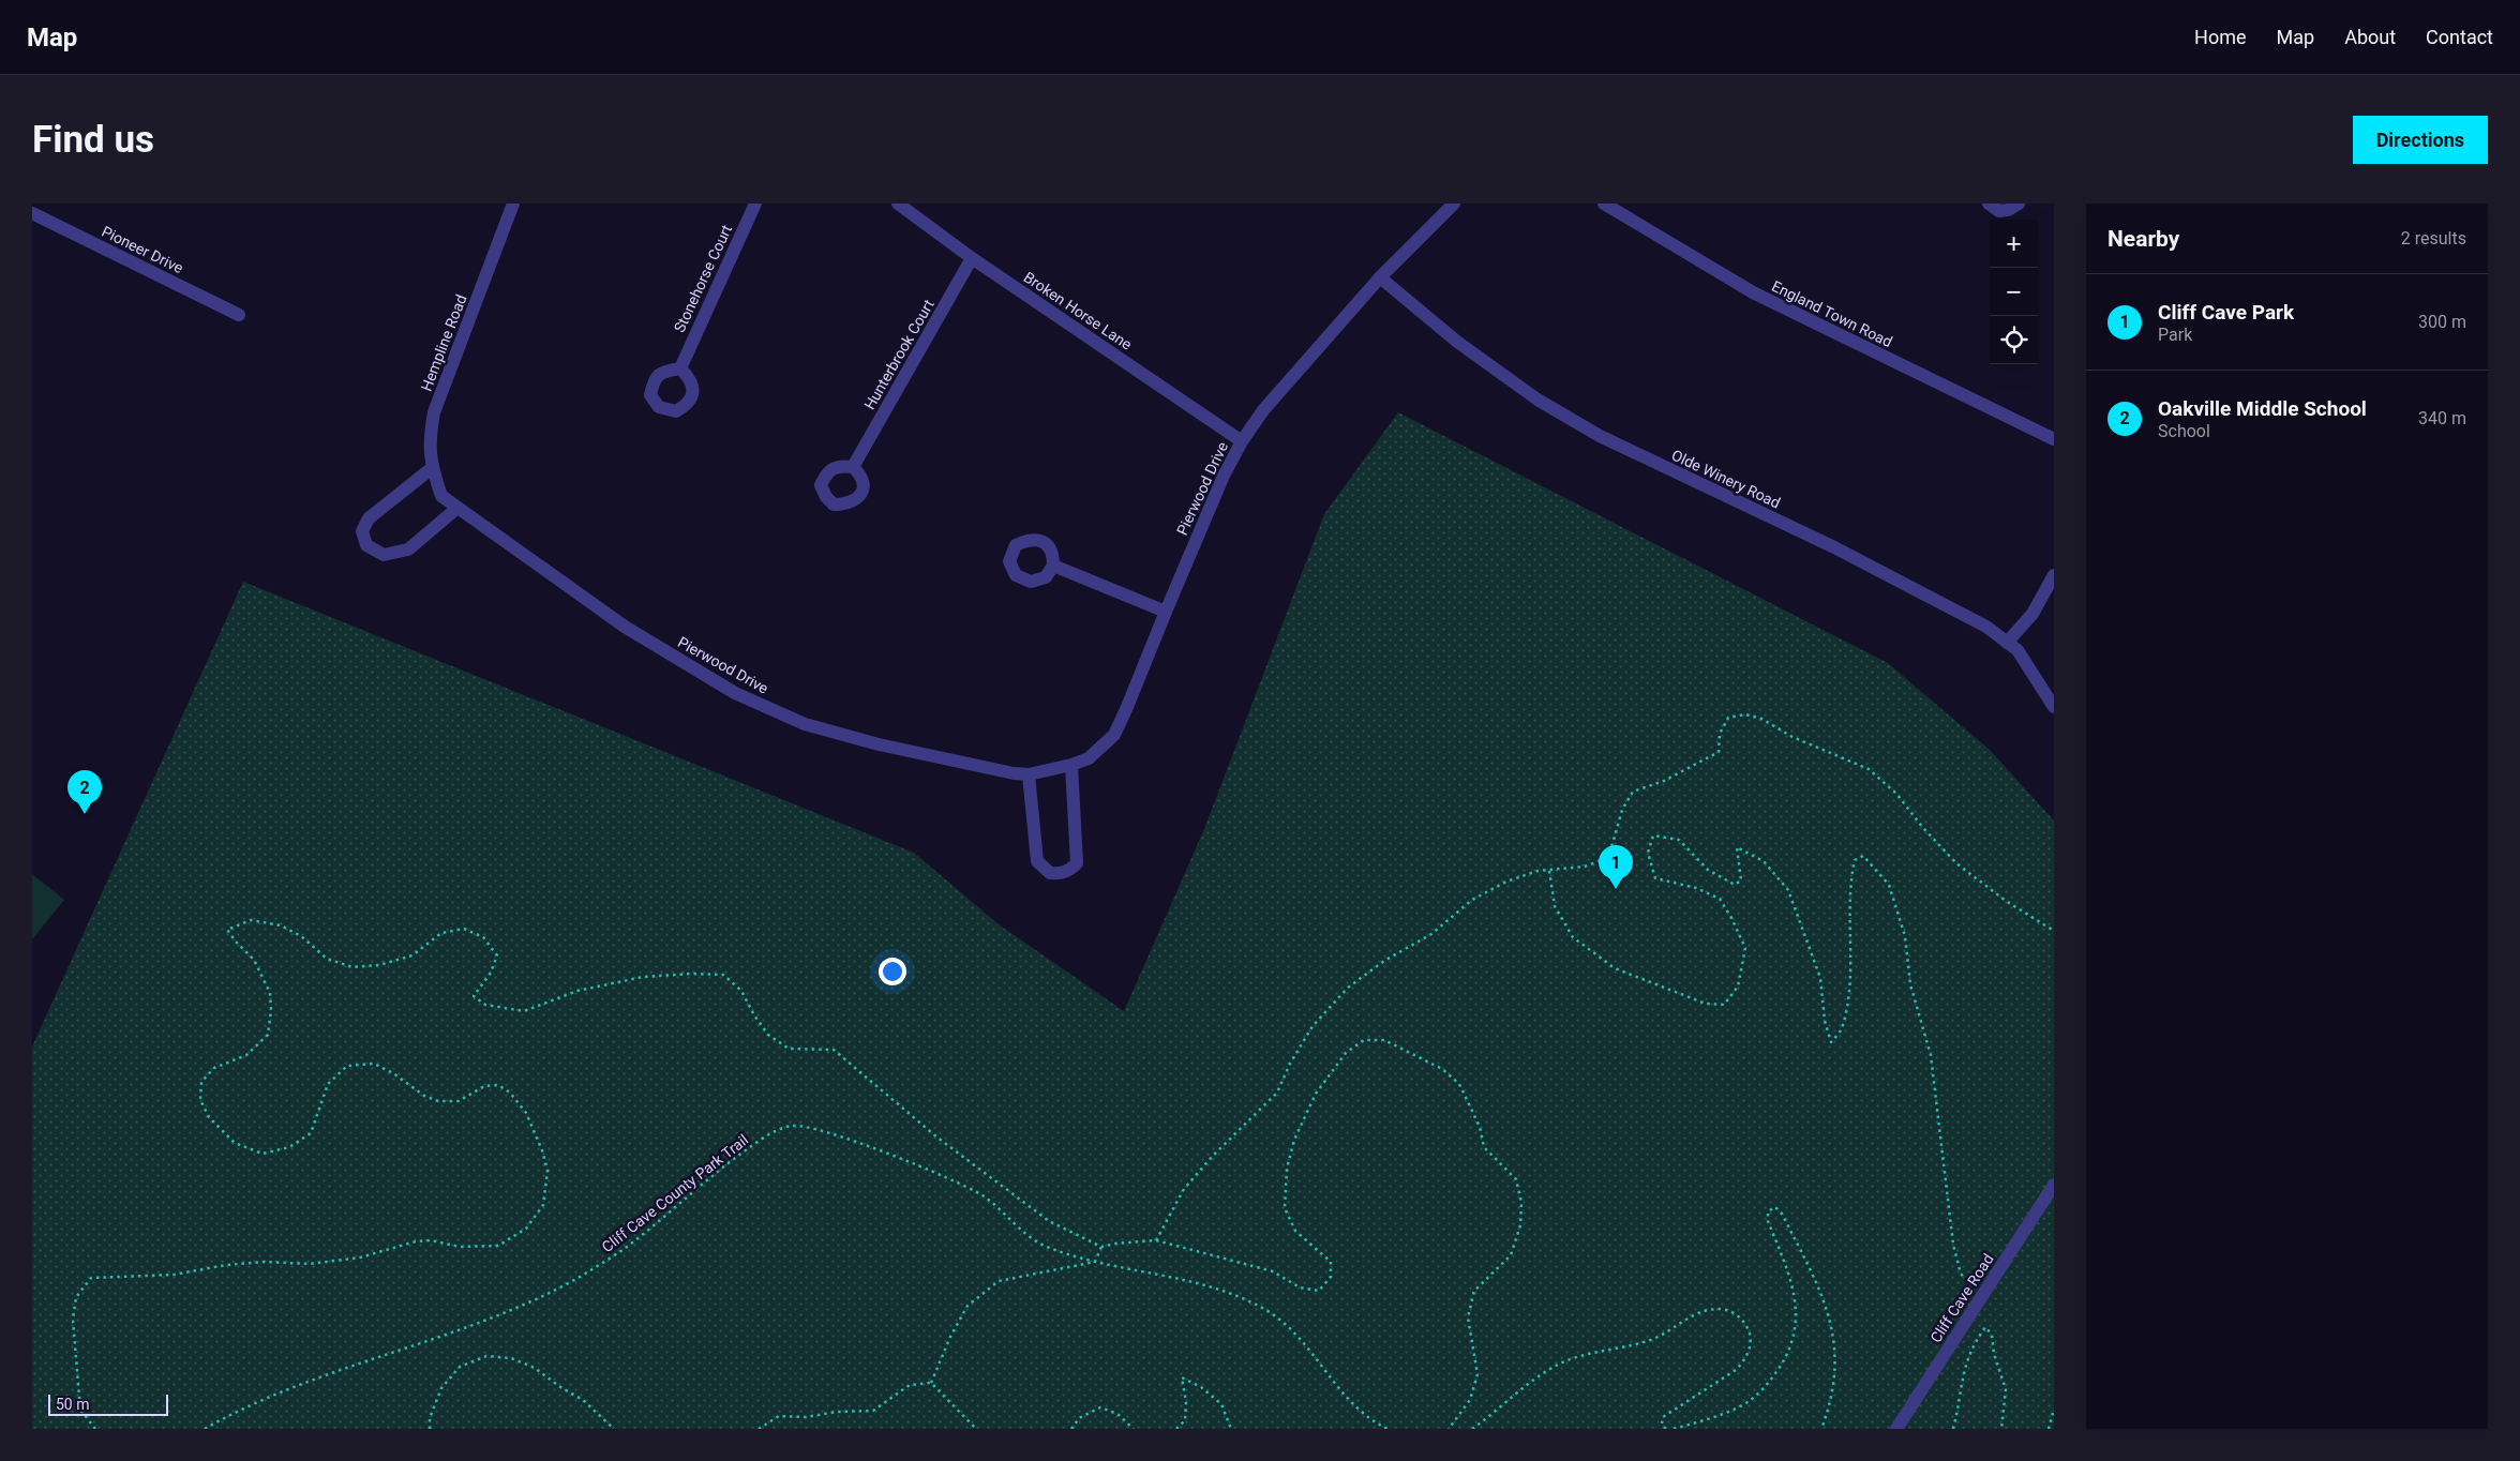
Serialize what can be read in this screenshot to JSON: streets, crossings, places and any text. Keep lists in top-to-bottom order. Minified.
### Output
{"streets":{"street":["Pioneer Drive","Stonehorse Court","Broken Horse Lane","England Town Road","Hempline Road","Hunterbrook Court","Olde Winery Road","Pierwood Drive","Cliff Cave Road"],"path":["Cliff Cave County Park Trail"]},"crossings":[["Broken Horse Lane","Hunterbrook Court"],["Broken Horse Lane","Pierwood Drive"],["Hempline Road","Pierwood Drive"],["Olde Winery Road","Pierwood Drive"]],"scale_bar":"50 m","page":{"header":"Map","nav":["Home","Map","About","Contact"],"buttons":"Directions","title":"Find us","heading":["Nearby","2 results"],"map_buttons":["+","−"],"list":[{"mark":"1","name":"Cliff Cave Park","note":"Park","value":"300 m"},{"mark":"2","name":"Oakville Middle School","note":"School","value":"340 m"}],"pins":["2","1"],"scale":"50 m"}}
